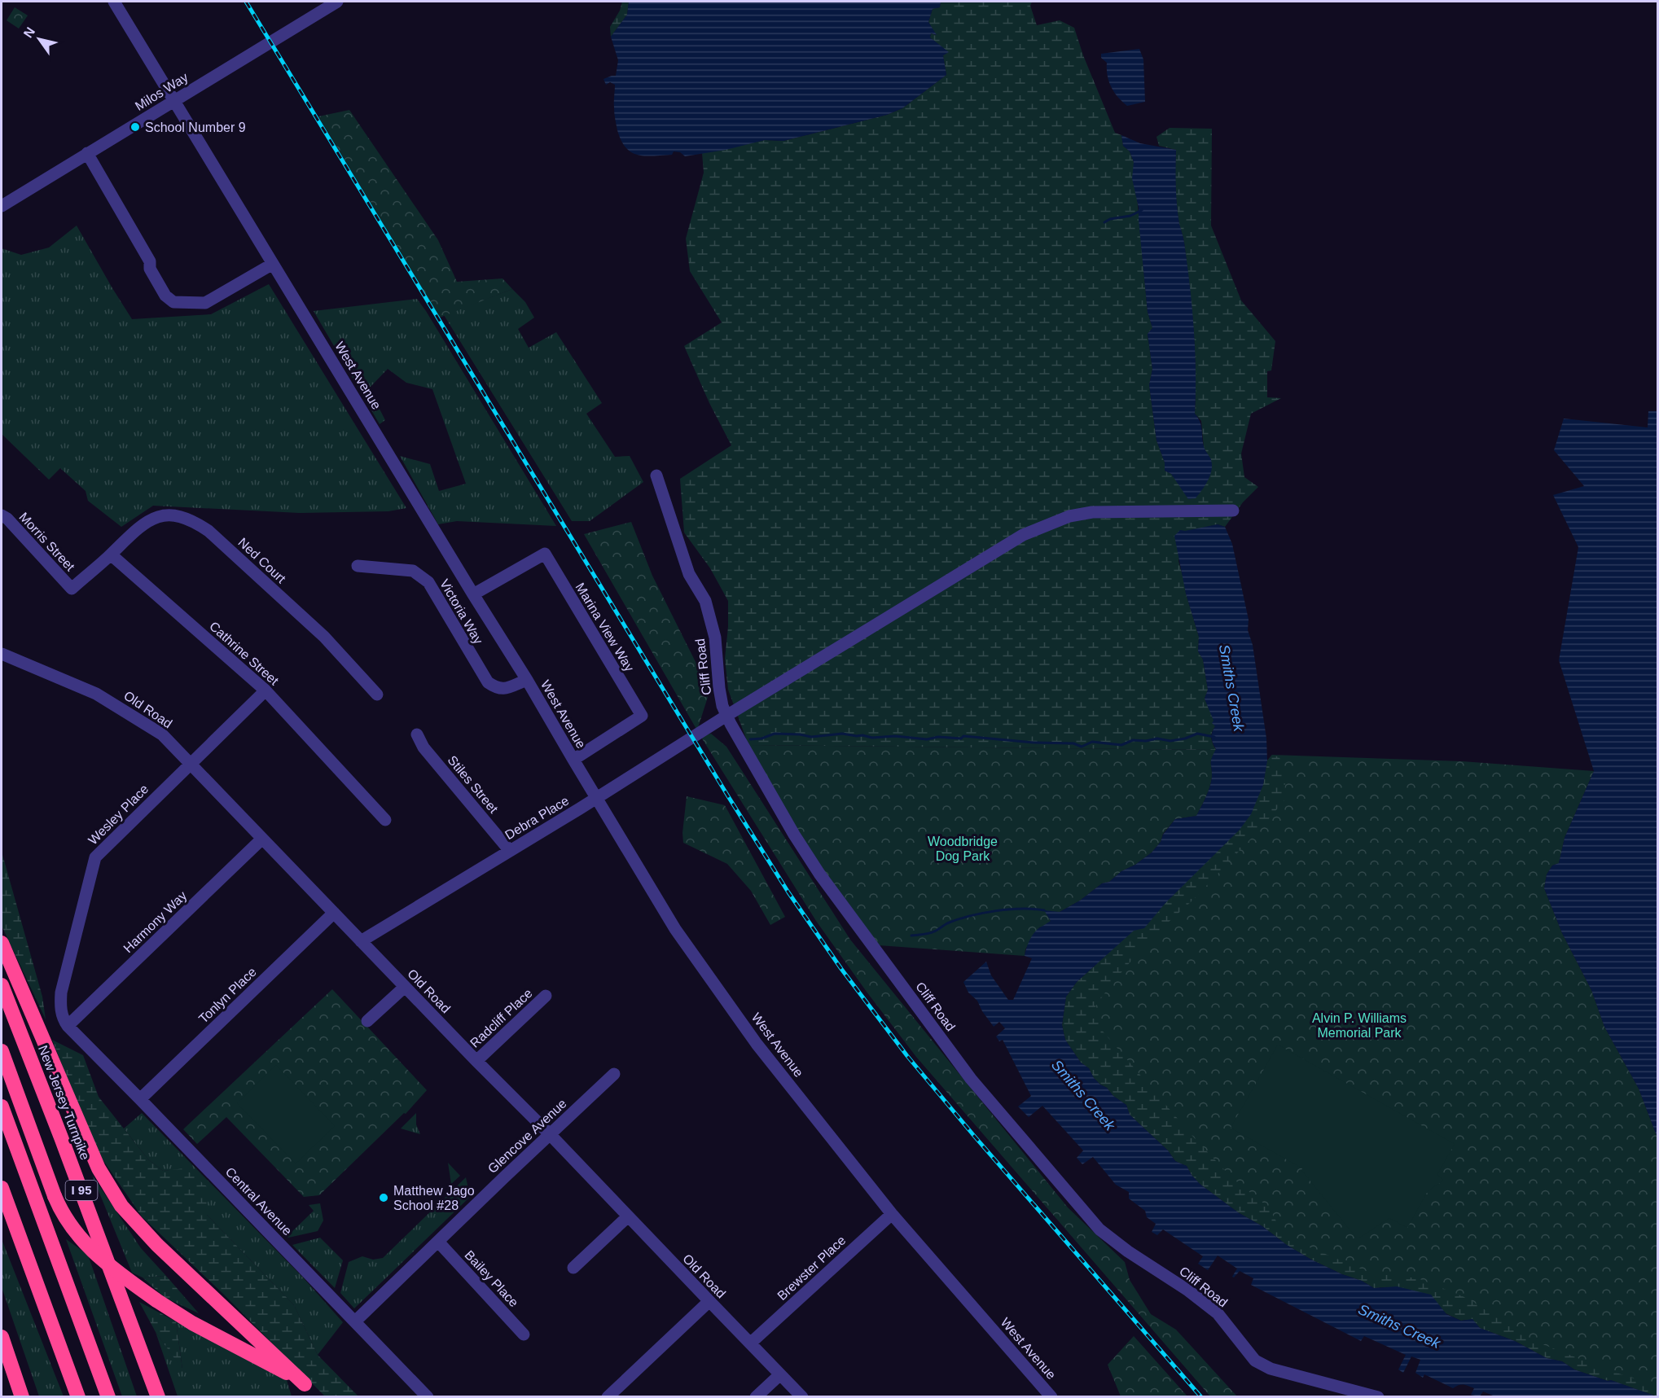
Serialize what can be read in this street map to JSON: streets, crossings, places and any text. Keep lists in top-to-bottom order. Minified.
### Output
{"streets":{"highway":["New Jersey Turnpike","I 95"],"street":["Milos Way","West Avenue","Morris Street","Ned Court","Victoria Way","Marina View Way","Cathrine Street","Cliff Road","Old Road","Stiles Street","Wesley Place","Debra Place","Harmony Way","Tonlyn Place","Radcliff Place","Glencove Avenue","Central Avenue","Brewster Place","Bailey Place"]},"crossings":[["Milos Way","West Avenue"],["West Avenue","Victoria Way"],["West Avenue","Marina View Way"],["West Avenue","Debra Place"],["West Avenue","Brewster Place"],["Morris Street","Ned Court"],["Morris Street","Cathrine Street"],["Ned Court","Cathrine Street"],["Cathrine Street","Wesley Place"],["Cliff Road","Debra Place"],["Old Road","Wesley Place"],["Old Road","Debra Place"],["Old Road","Harmony Way"],["Old Road","Tonlyn Place"],["Old Road","Radcliff Place"],["Old Road","Glencove Avenue"],["Old Road","Brewster Place"],["Stiles Street","Debra Place"],["Wesley Place","Harmony Way"],["Wesley Place","Central Avenue"],["Harmony Way","Central Avenue"],["Tonlyn Place","Central Avenue"],["Glencove Avenue","Central Avenue"],["Glencove Avenue","Bailey Place"]],"water":["Smiths Creek"],"parks":["Woodbridge Dog Park","Alvin P. Williams Memorial Park"],"places":["School Number 9","Matthew Jago School #28"],"north":"top left"}
